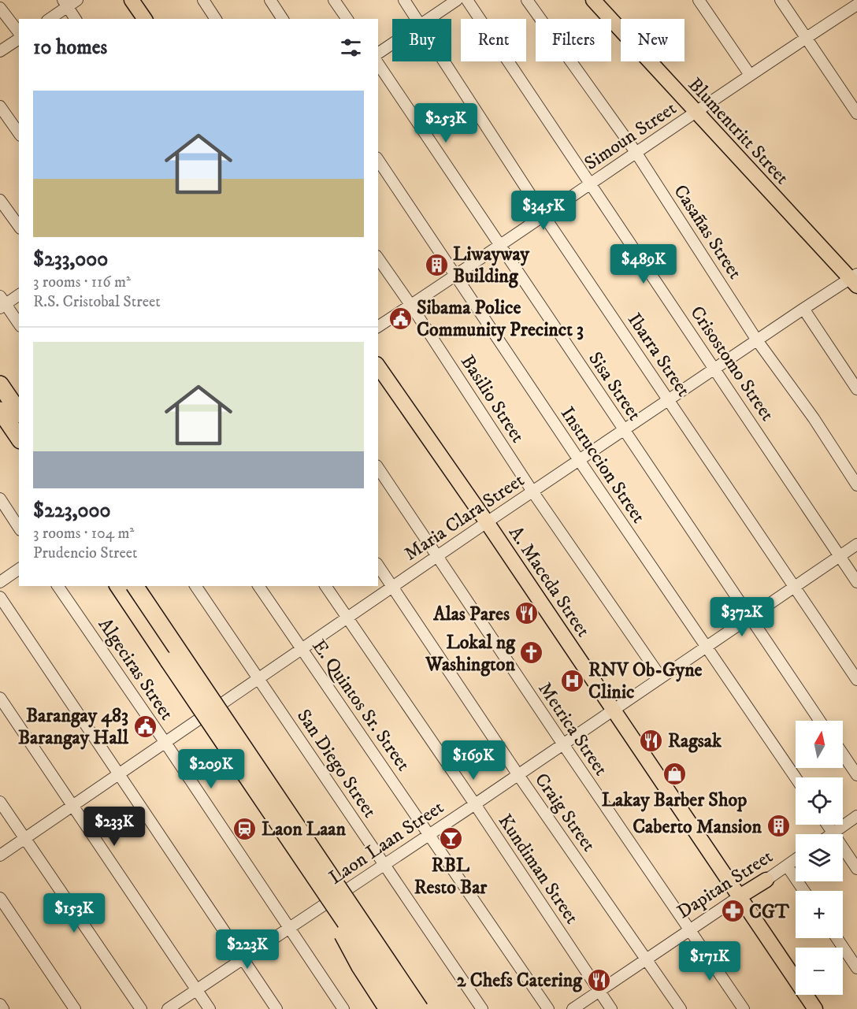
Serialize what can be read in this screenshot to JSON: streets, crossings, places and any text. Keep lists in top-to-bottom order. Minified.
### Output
{"streets":{"main road":["Blumentritt Street","A. Maceda Street","Dapitan Street"],"street":["Simoun Street","Casañas Street","Ibarra Street","Crisostomo Street","Sisa Street","Basilio Street","Instruccion Street","Maria Clara Street","Algeciras Street","E. Quintos Sr. Street","Metrica Street","San Diego Street","Craig Street","Laon Laan Street","Kundiman Street"]},"crossings":[["Blumentritt Street","Simoun Street"],["Blumentritt Street","Maria Clara Street"],["Simoun Street","Casañas Street"],["Simoun Street","Ibarra Street"],["Simoun Street","Crisostomo Street"],["Simoun Street","Sisa Street"],["Simoun Street","Basilio Street"],["Simoun Street","Instruccion Street"],["Casañas Street","Maria Clara Street"],["Ibarra Street","Maria Clara Street"],["Ibarra Street","Laon Laan Street"],["Crisostomo Street","Maria Clara Street"],["Crisostomo Street","Laon Laan Street"],["Sisa Street","Maria Clara Street"],["Sisa Street","Laon Laan Street"],["Basilio Street","Maria Clara Street"],["Basilio Street","Laon Laan Street"],["Instruccion Street","Maria Clara Street"],["Instruccion Street","Laon Laan Street"],["Maria Clara Street","A. Maceda Street"],["Maria Clara Street","Algeciras Street"],["Maria Clara Street","E. Quintos Sr. Street"],["Maria Clara Street","Metrica Street"],["Maria Clara Street","San Diego Street"],["Maria Clara Street","Craig Street"],["Maria Clara Street","Kundiman Street"],["A. Maceda Street","Laon Laan Street"],["A. Maceda Street","Dapitan Street"],["Algeciras Street","Laon Laan Street"],["E. Quintos Sr. Street","Laon Laan Street"],["Metrica Street","Laon Laan Street"],["Metrica Street","Dapitan Street"],["San Diego Street","Laon Laan Street"],["Craig Street","Laon Laan Street"],["Craig Street","Dapitan Street"],["Laon Laan Street","Kundiman Street"],["Kundiman Street","Dapitan Street"]],"places":{"building":["Liwayway Building","Caberto Mansion"],"public building":["Sibama Police Community Precinct 3","Barangay 483 Barangay Hall"],"restaurant":["Alas Pares","Ragsak","2 Chefs Catering"],"church":["Lokal ng Washington"],"hospital":["RNV Ob-Gyne Clinic"],"shop":["Lakay Barber Shop"],"station":["Laon Laan"],"bar":["RBL Resto Bar"],"pharmacy":["CGT"]},"north":"top","page":{"chip":["Buy","Rent","Filters","New"],"heading":"10 homes","list":[{"name":"$233,000","note":"3 rooms · 116 m² · R.S. Cristobal Street"},{"name":"$223,000","note":"3 rooms · 104 m² · Prudencio Street"}],"price":["$253K","$345K","$489K","$372K","$169K","$209K","$233K","$153K","$223K","$171K"],"map_buttons":["+","−"]}}
